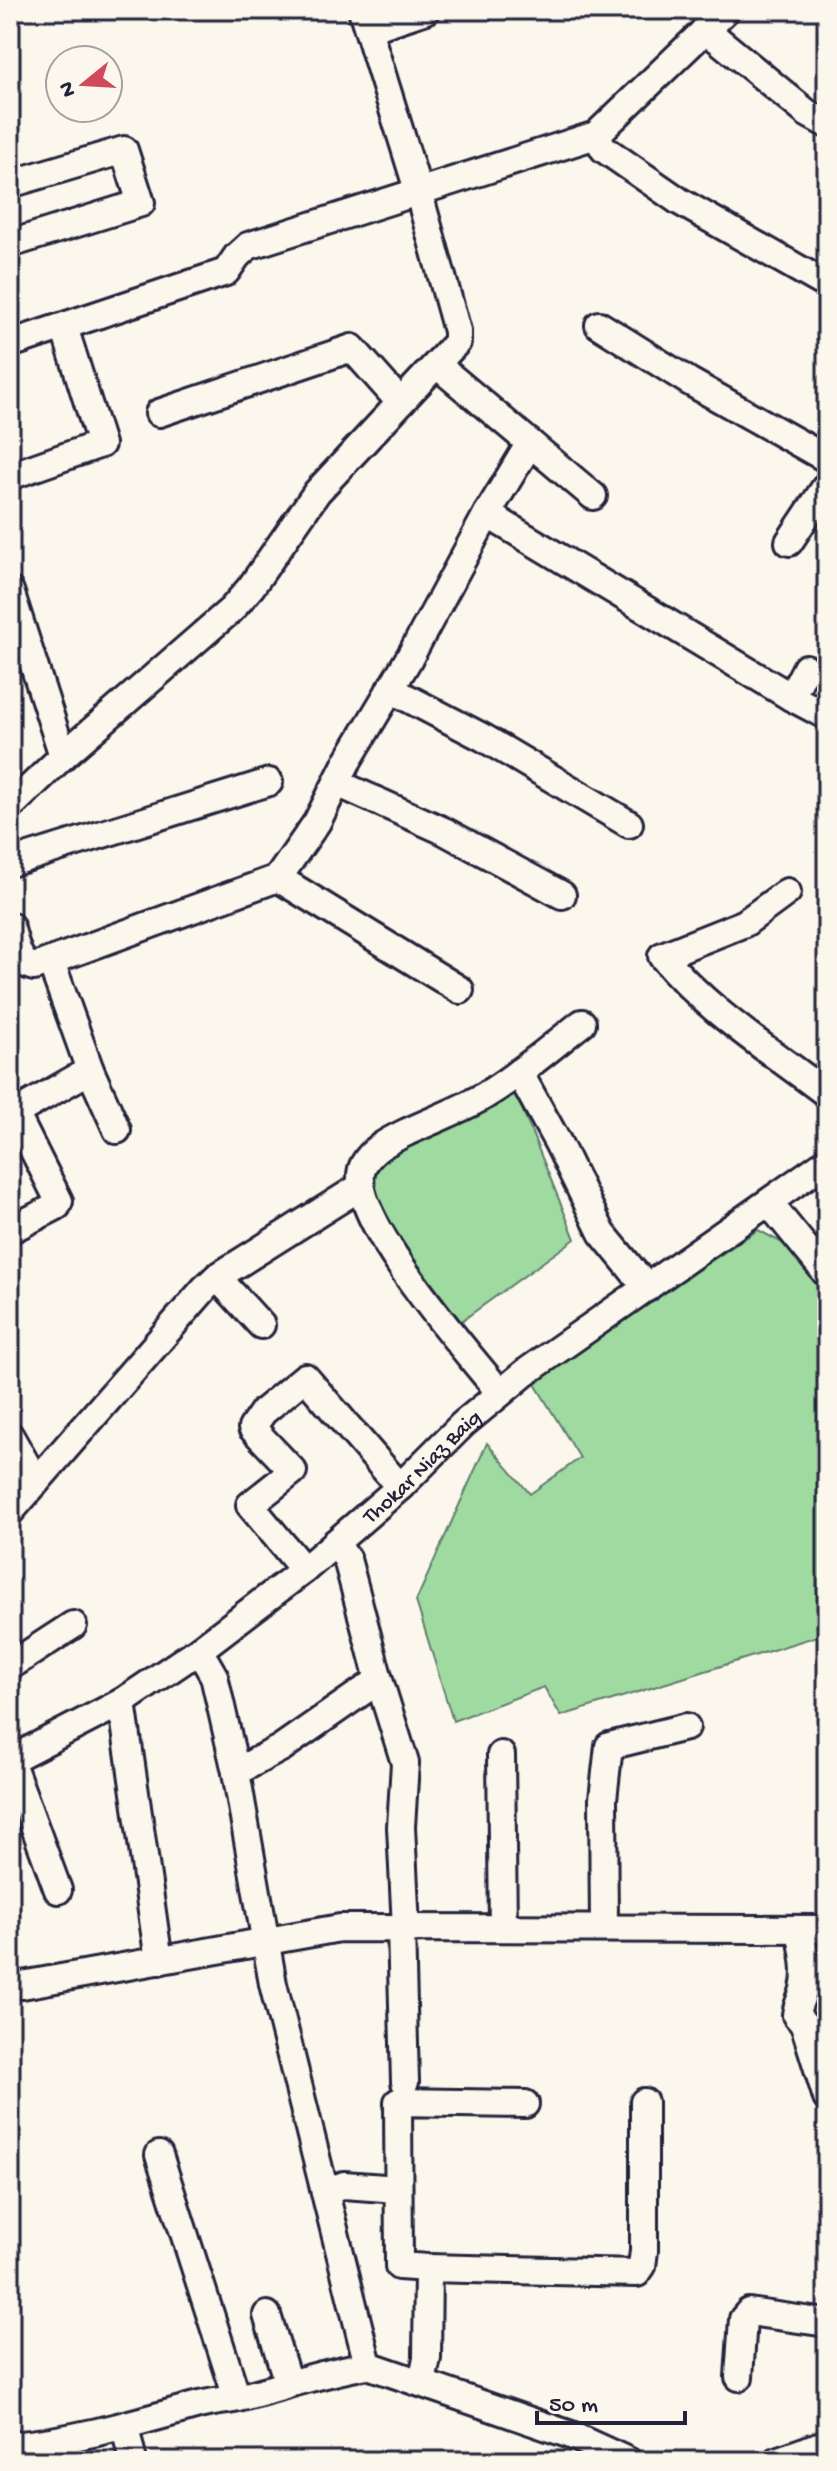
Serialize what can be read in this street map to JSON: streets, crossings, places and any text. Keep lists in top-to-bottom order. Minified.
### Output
{"streets":{"street":["Thokar Niaz Baig"]},"scale_bar":"50 m","north":"left"}
